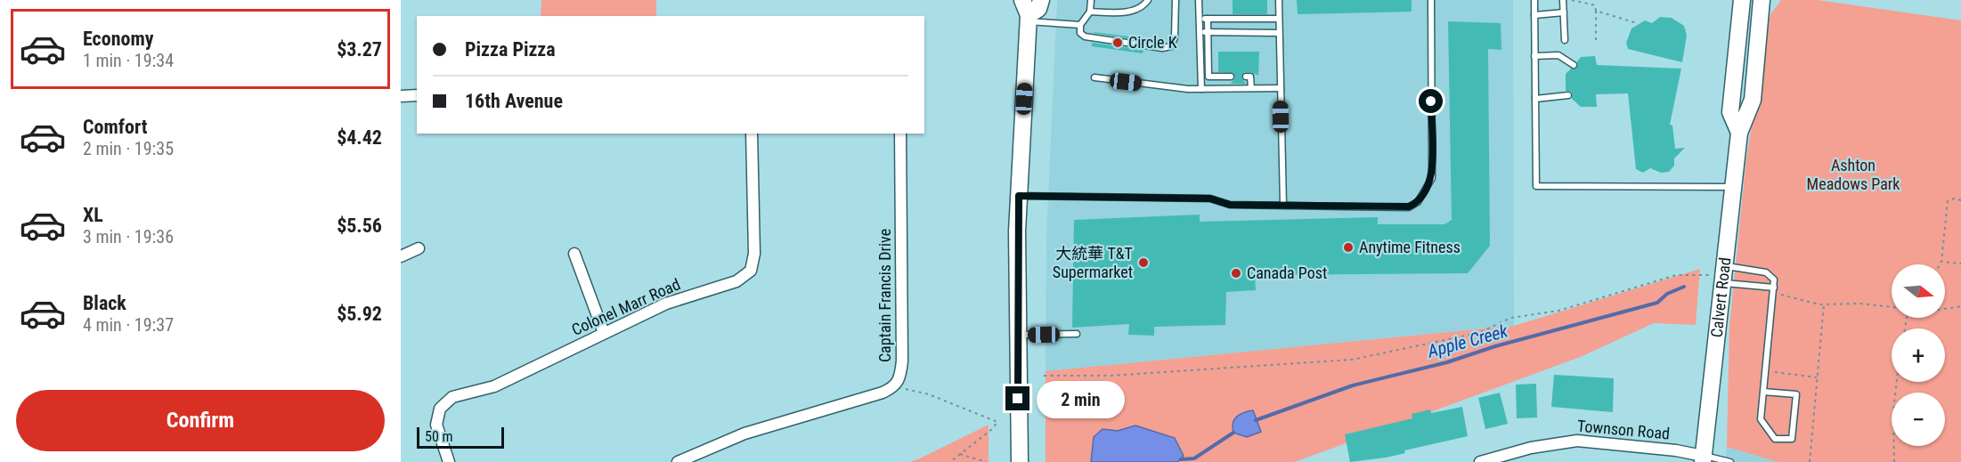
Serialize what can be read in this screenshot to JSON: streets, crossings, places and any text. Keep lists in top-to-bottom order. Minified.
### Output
{"streets":{"street":["Captain Francis Drive","Calvert Road","Colonel Marr Road","Townson Road"]},"crossings":[["Calvert Road","Townson Road"]],"water":["Apple Creek"],"parks":["Ashton Meadows Park"],"places":["Circle K","Anytime Fitness","大統華 T&T Supermarket","Canada Post"],"scale_bar":"50 m","north":"right","page":{"list":[{"name":"Economy","note":"1 min · 19:34","value":"$3.27"},{"name":"Comfort","note":"2 min · 19:35","value":"$4.42"},{"name":"XL","note":"3 min · 19:36","value":"$5.56"},{"name":"Black","note":"4 min · 19:37","value":"$5.92"}],"banner":["Pizza Pizza","16th Avenue"],"map_buttons":["+","−"],"buttons":"Confirm","bubble":"2 min","scale":"50 m"}}
